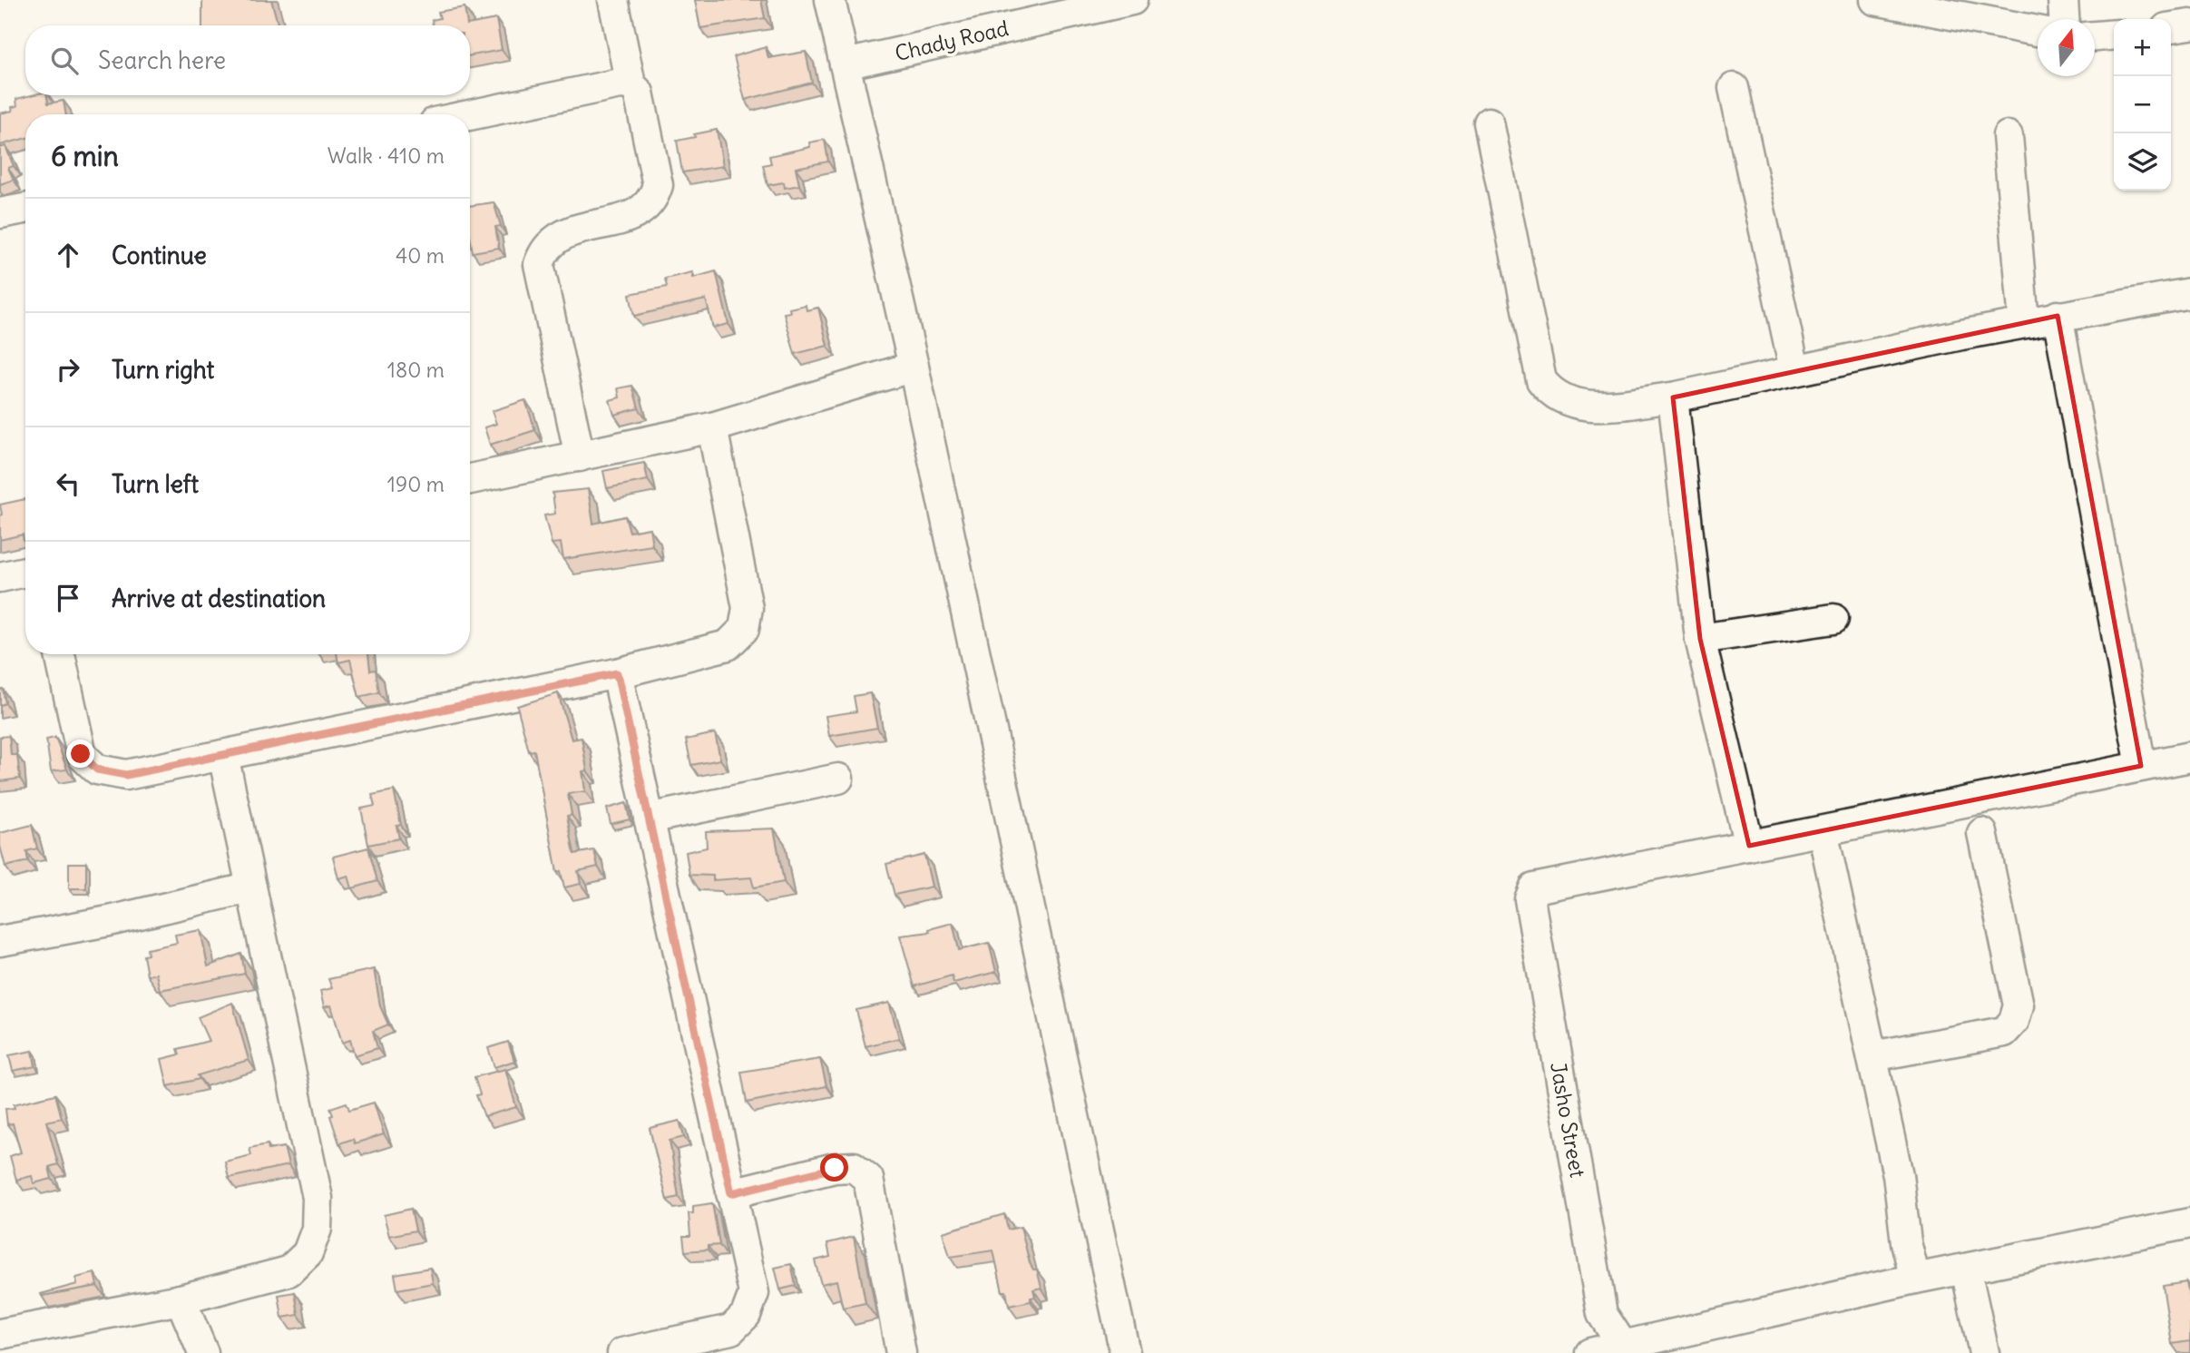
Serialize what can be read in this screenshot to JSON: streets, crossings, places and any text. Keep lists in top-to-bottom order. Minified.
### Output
{"streets":{"street":["Chady Road","Jasho Street"]},"north":"top","page":{"map_buttons":["+","−"],"search":"Search here","heading":["6 min","Walk · 410 m"],"list":[["Continue","40 m"],["Turn right","180 m"],["Turn left","190 m"],"Arrive at destination"]}}
